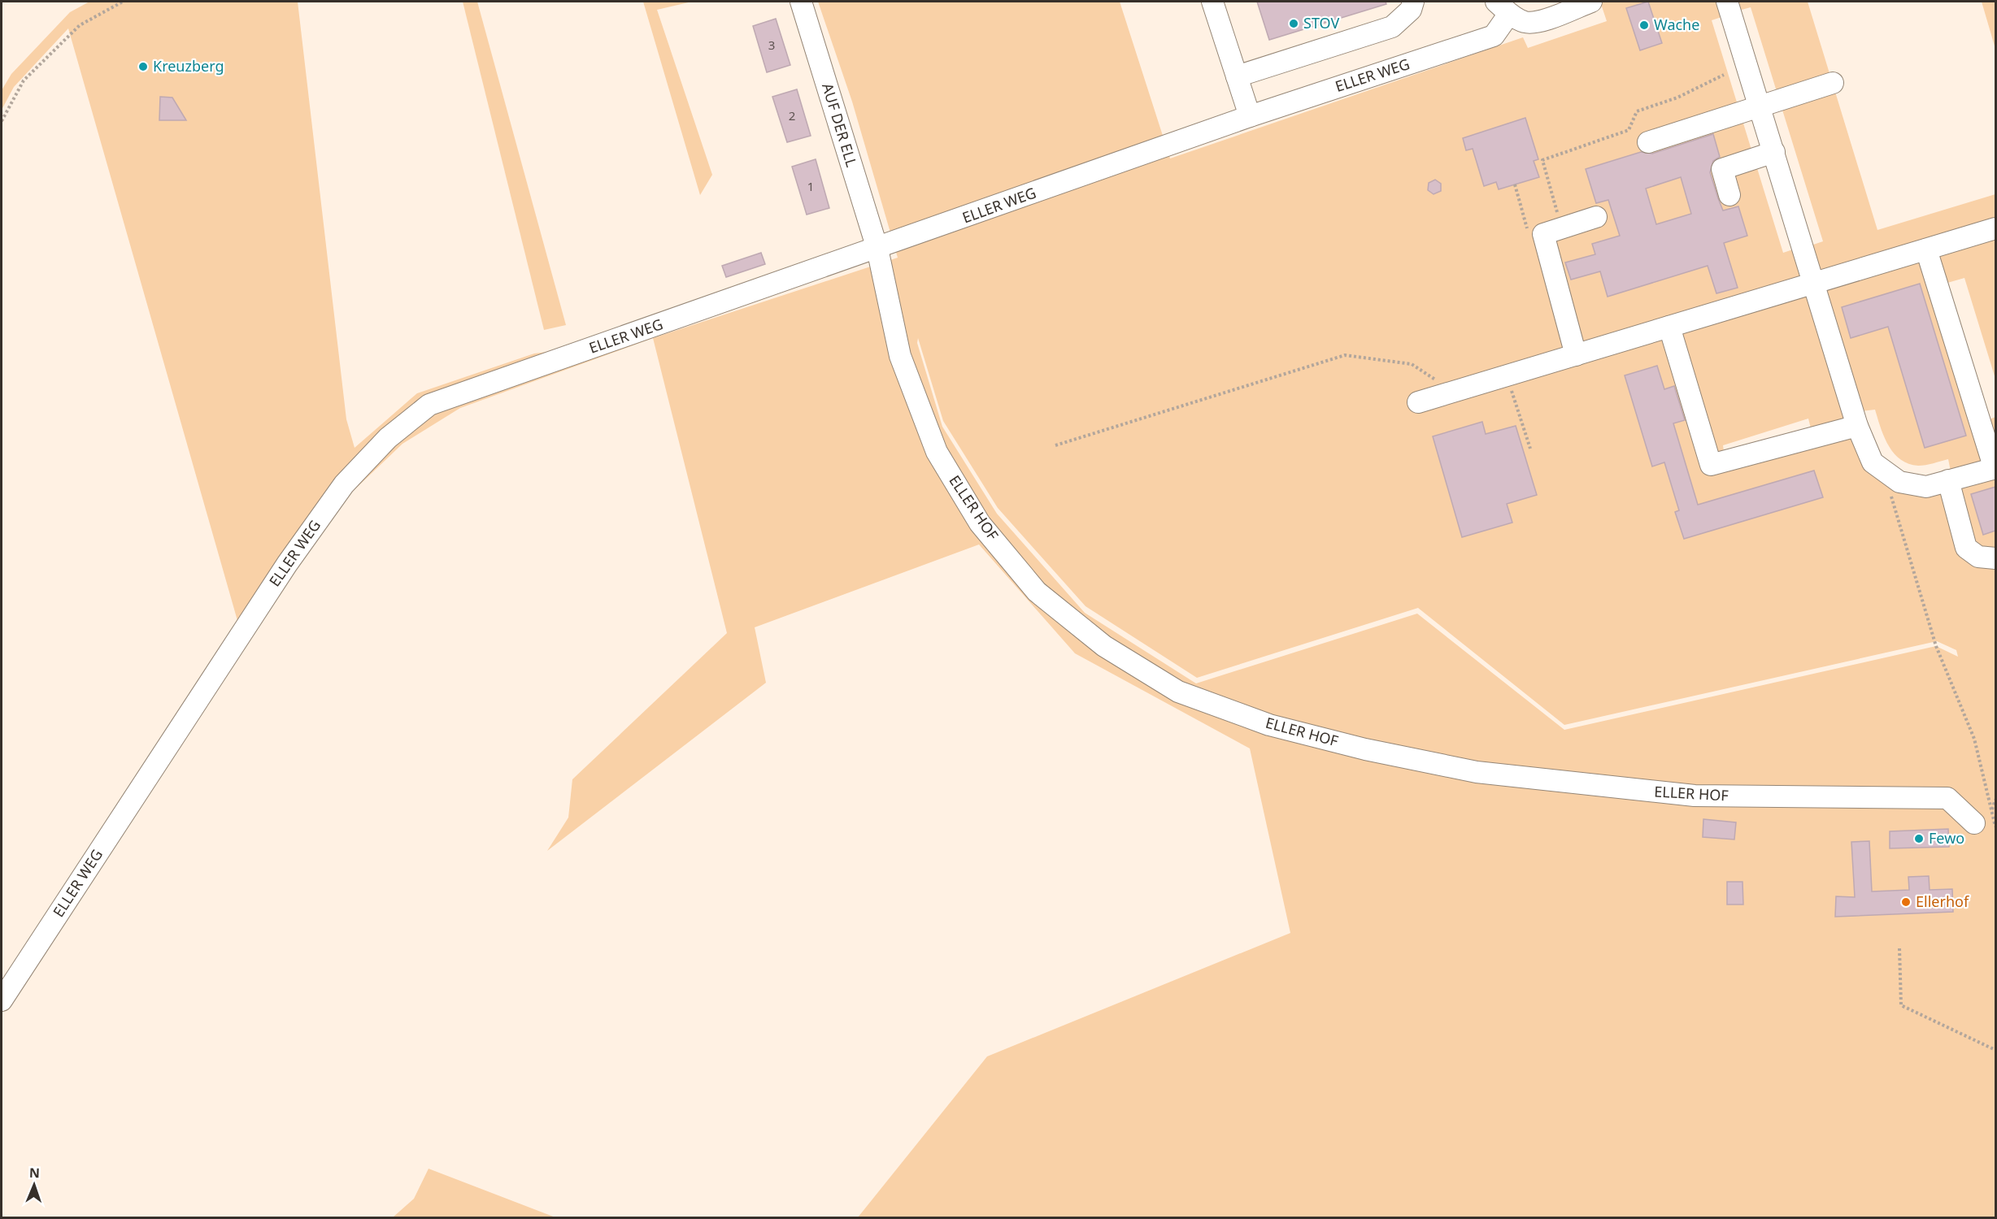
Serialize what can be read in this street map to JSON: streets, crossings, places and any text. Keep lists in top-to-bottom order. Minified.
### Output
{"streets":{"street":["ELLER WEG","AUF DER ELL","ELLER HOF"]},"crossings":[["ELLER WEG","AUF DER ELL"],["ELLER WEG","ELLER HOF"],["AUF DER ELL","ELLER HOF"]],"places":["STOV","Wache","Kreuzberg","Fewo","Ellerhof"],"house_numbers":["3","2","1"],"north":"top"}
